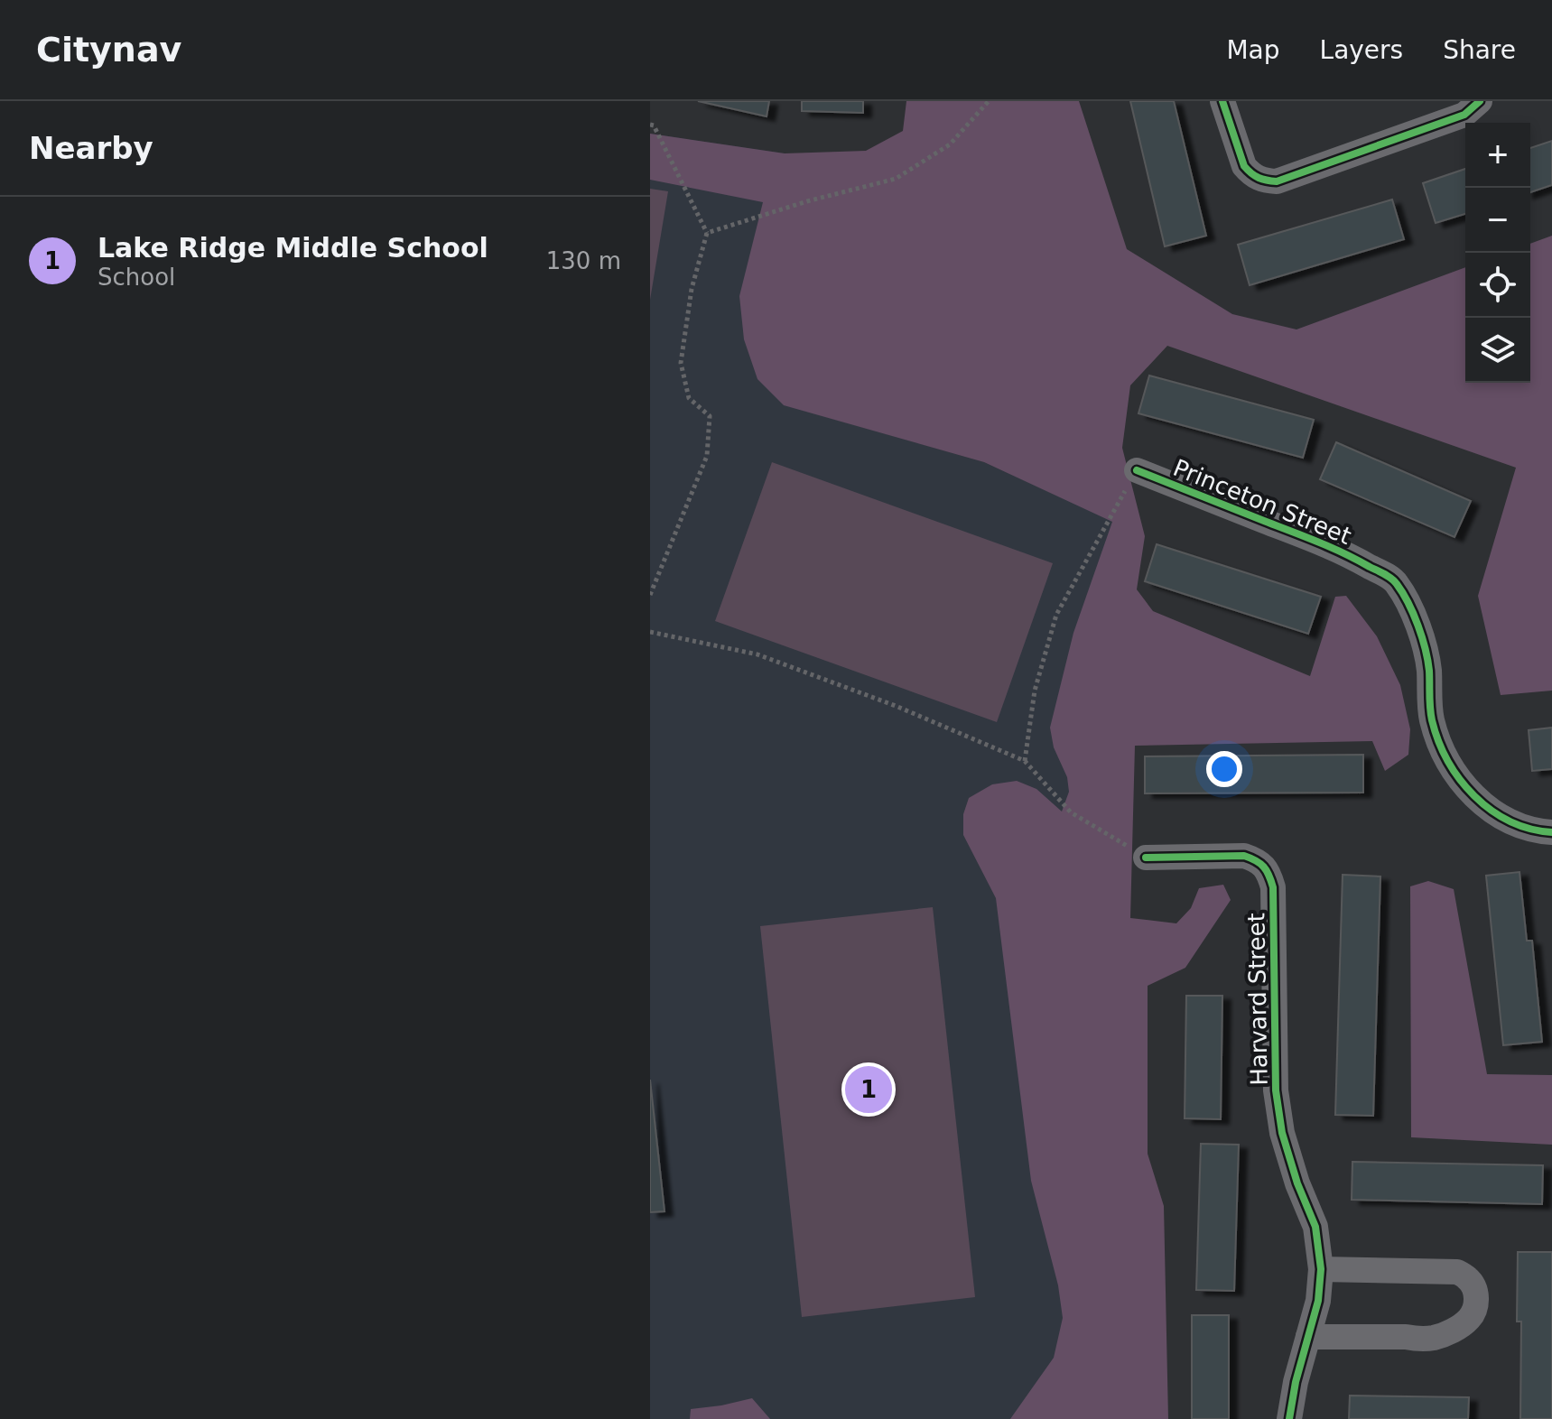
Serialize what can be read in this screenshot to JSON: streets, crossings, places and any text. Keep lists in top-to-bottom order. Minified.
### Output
{"streets":{"street":["Princeton Street","Harvard Street"]},"page":{"header":"Citynav","nav":["Map","Layers","Share"],"heading":"Nearby","map_buttons":["+","−"],"list":[{"mark":"1","name":"Lake Ridge Middle School","note":"School","value":"130 m"}],"pins":"1"}}
